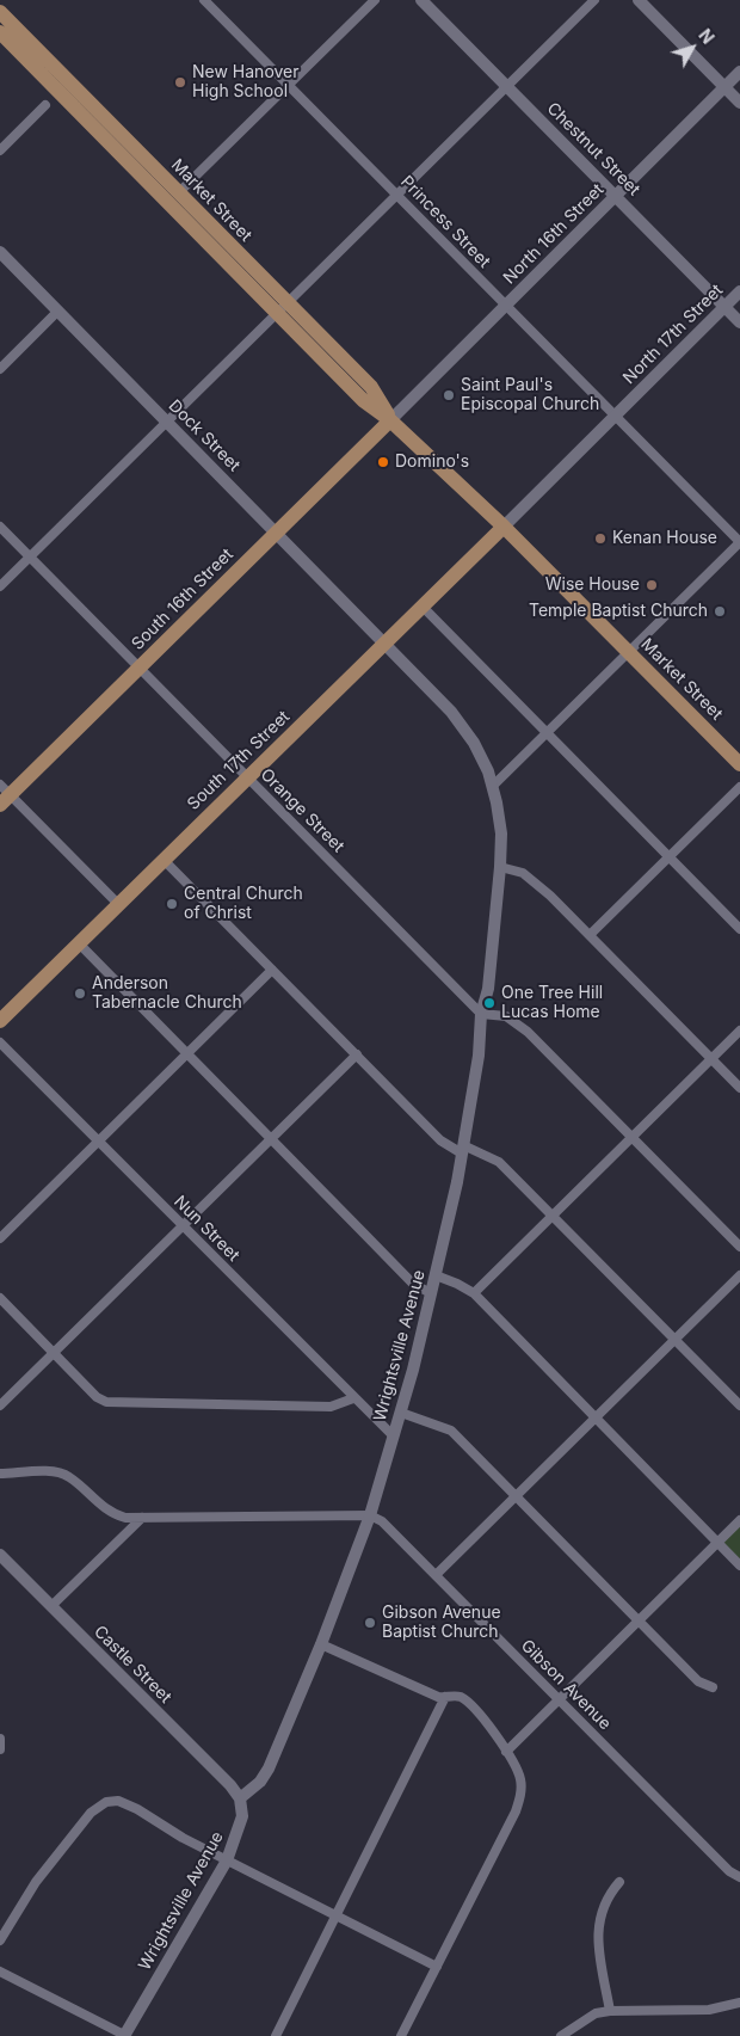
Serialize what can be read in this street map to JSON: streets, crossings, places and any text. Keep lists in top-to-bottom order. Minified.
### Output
{"streets":{"main road":["Market Street","South 16th Street","South 17th Street"],"street":["Chestnut Street","Princess Street","North 16th Street","North 17th Street","Dock Street","Orange Street","Nun Street","Wrightsville Avenue","Castle Street","Gibson Avenue"]},"crossings":[["Chestnut Street","North 16th Street"],["Chestnut Street","North 17th Street"],["Market Street","North 16th Street"],["Market Street","North 17th Street"],["Market Street","South 16th Street"],["Market Street","South 17th Street"],["Princess Street","North 16th Street"],["Princess Street","North 17th Street"],["North 16th Street","South 16th Street"],["North 17th Street","South 17th Street"],["Dock Street","South 16th Street"],["Dock Street","South 17th Street"],["Dock Street","Wrightsville Avenue"],["South 16th Street","Orange Street"],["South 17th Street","Orange Street"],["South 17th Street","Wrightsville Avenue"],["Orange Street","Wrightsville Avenue"],["Nun Street","Wrightsville Avenue"],["Wrightsville Avenue","Castle Street"],["Wrightsville Avenue","Gibson Avenue"]],"places":["New Hanover High School","Saint Paul's Episcopal Church","Domino's","Kenan House","Wise House","Temple Baptist Church","Central Church of Christ","Anderson Tabernacle Church","One Tree Hill Lucas Home","Gibson Avenue Baptist Church"],"north":"top right"}
